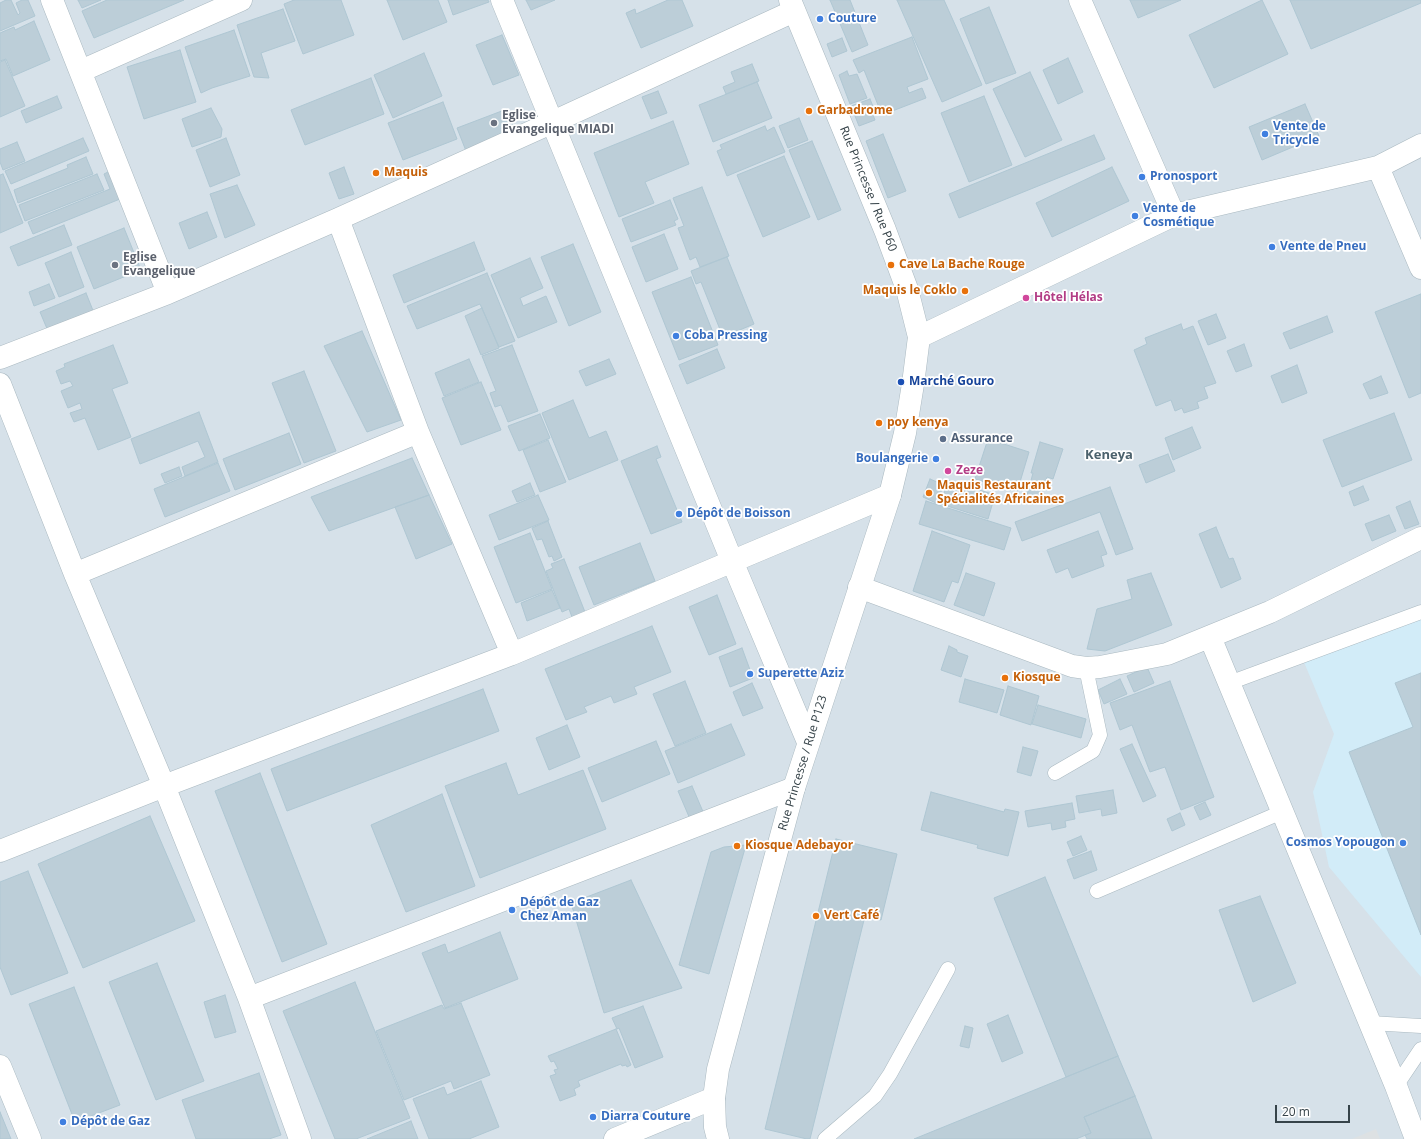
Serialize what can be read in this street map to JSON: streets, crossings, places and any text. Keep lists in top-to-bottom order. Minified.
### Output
{"streets":{"street":["Rue Princesse / Rue P60","Rue Princesse / Rue P123"]},"crossings":[["Rue Princesse / Rue P60","Rue Princesse / Rue P123"]],"districts":["Keneya"],"places":["Couture","Garbadrome","Eglise Evangelique MIADI","Vente de Tricycle","Maquis","Pronosport","Vente de Cosmétique","Vente de Pneu","Eglise Evangelique","Cave La Bache Rouge","Maquis le Coklo","Hôtel Hélas","Coba Pressing","Marché Gouro","poy kenya","Assurance","Boulangerie","Zeze","Maquis Restaurant Spécialités Africaines","Dépôt de Boisson","Superette Aziz","Kiosque","Cosmos Yopougon","Kiosque Adebayor","Dépôt de Gaz Chez Aman","Vert Café","Diarra Couture","Dépôt de Gaz"],"scale_bar":"20 m"}
